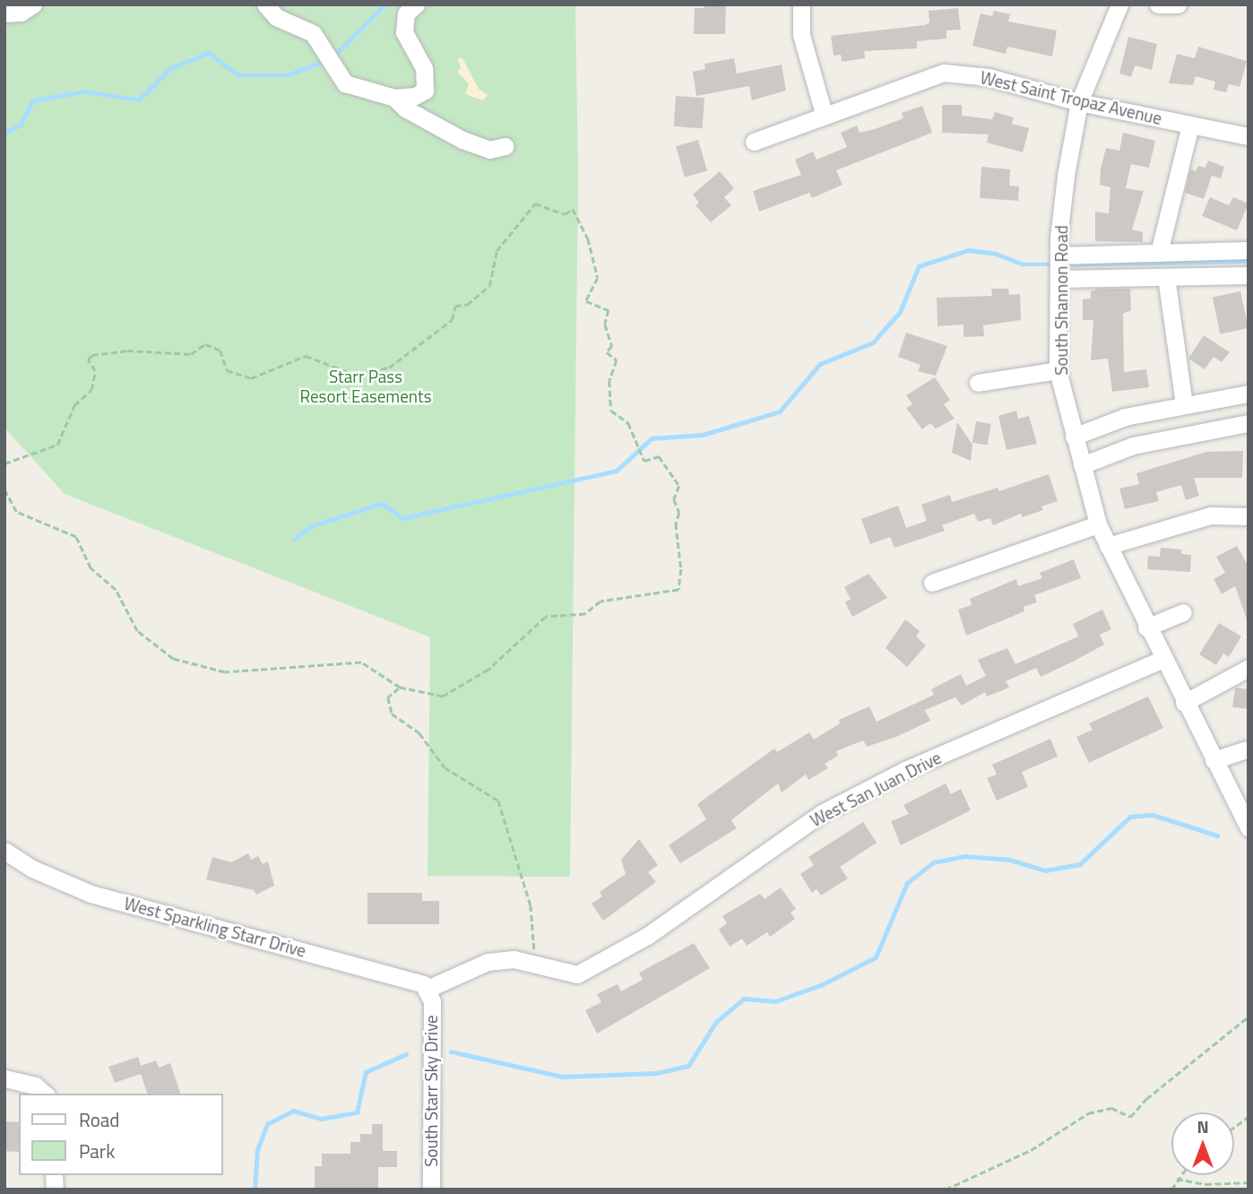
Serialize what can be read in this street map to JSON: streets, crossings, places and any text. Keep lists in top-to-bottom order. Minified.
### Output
{"streets":{"street":["West Saint Tropaz Avenue","South Shannon Road","West San Juan Drive","West Sparkling Starr Drive","South Starr Sky Drive"]},"crossings":[["West Saint Tropaz Avenue","South Shannon Road"],["South Shannon Road","West San Juan Drive"],["West Sparkling Starr Drive","South Starr Sky Drive"]],"parks":["Starr Pass Resort Easements"],"legend":["Road","Park"],"north":"top"}
